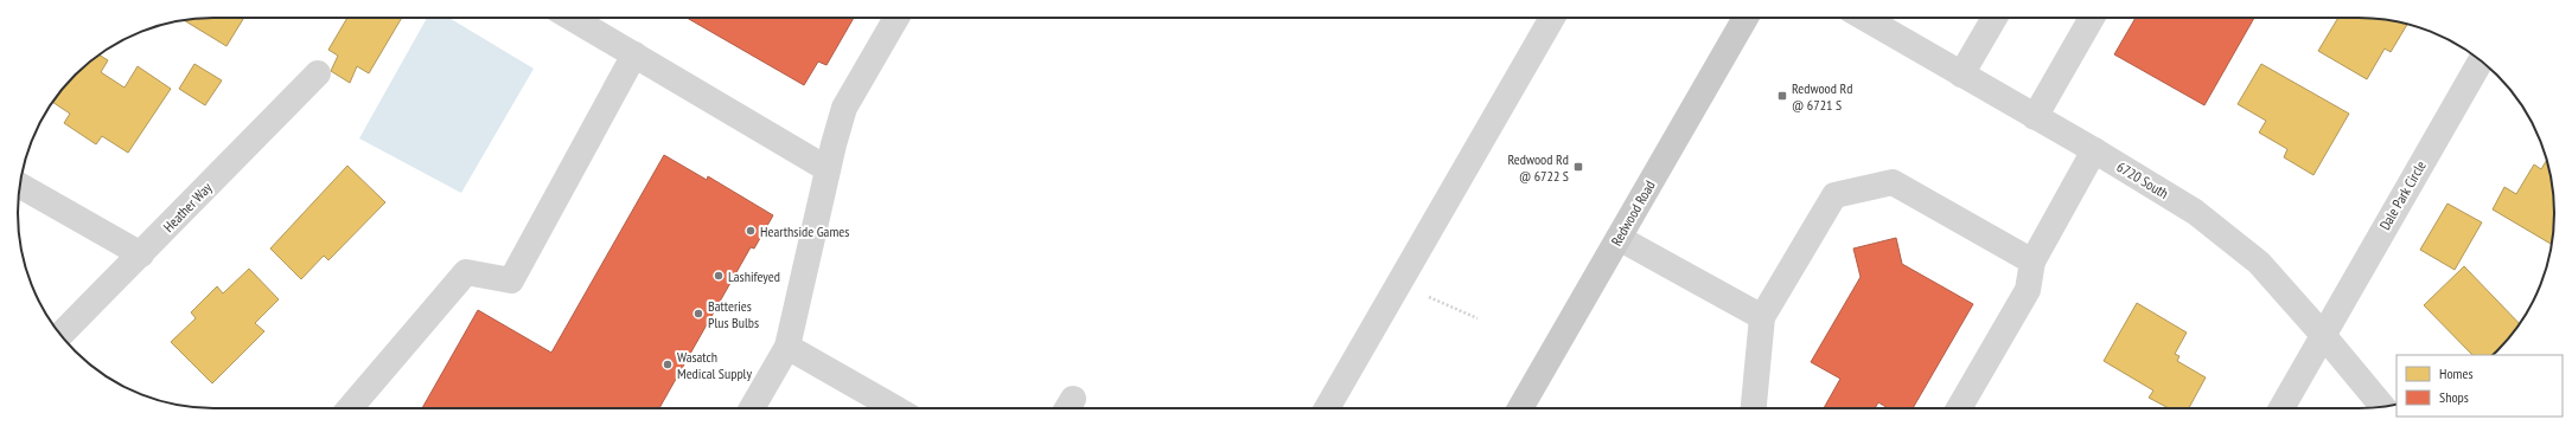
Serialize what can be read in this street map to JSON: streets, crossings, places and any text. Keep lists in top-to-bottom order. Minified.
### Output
{"streets":{"main road":["Redwood Road"],"street":["6720 South","Dale Park Circle","Heather Way"]},"crossings":[["6720 South","Dale Park Circle"]],"places":{"transit":["Redwood Rd @ 6721 S","Redwood Rd @ 6722 S"],"other":["Hearthside Games","Lashifeyed","Batteries Plus Bulbs","Wasatch Medical Supply"]},"legend":["Homes","Shops"]}
